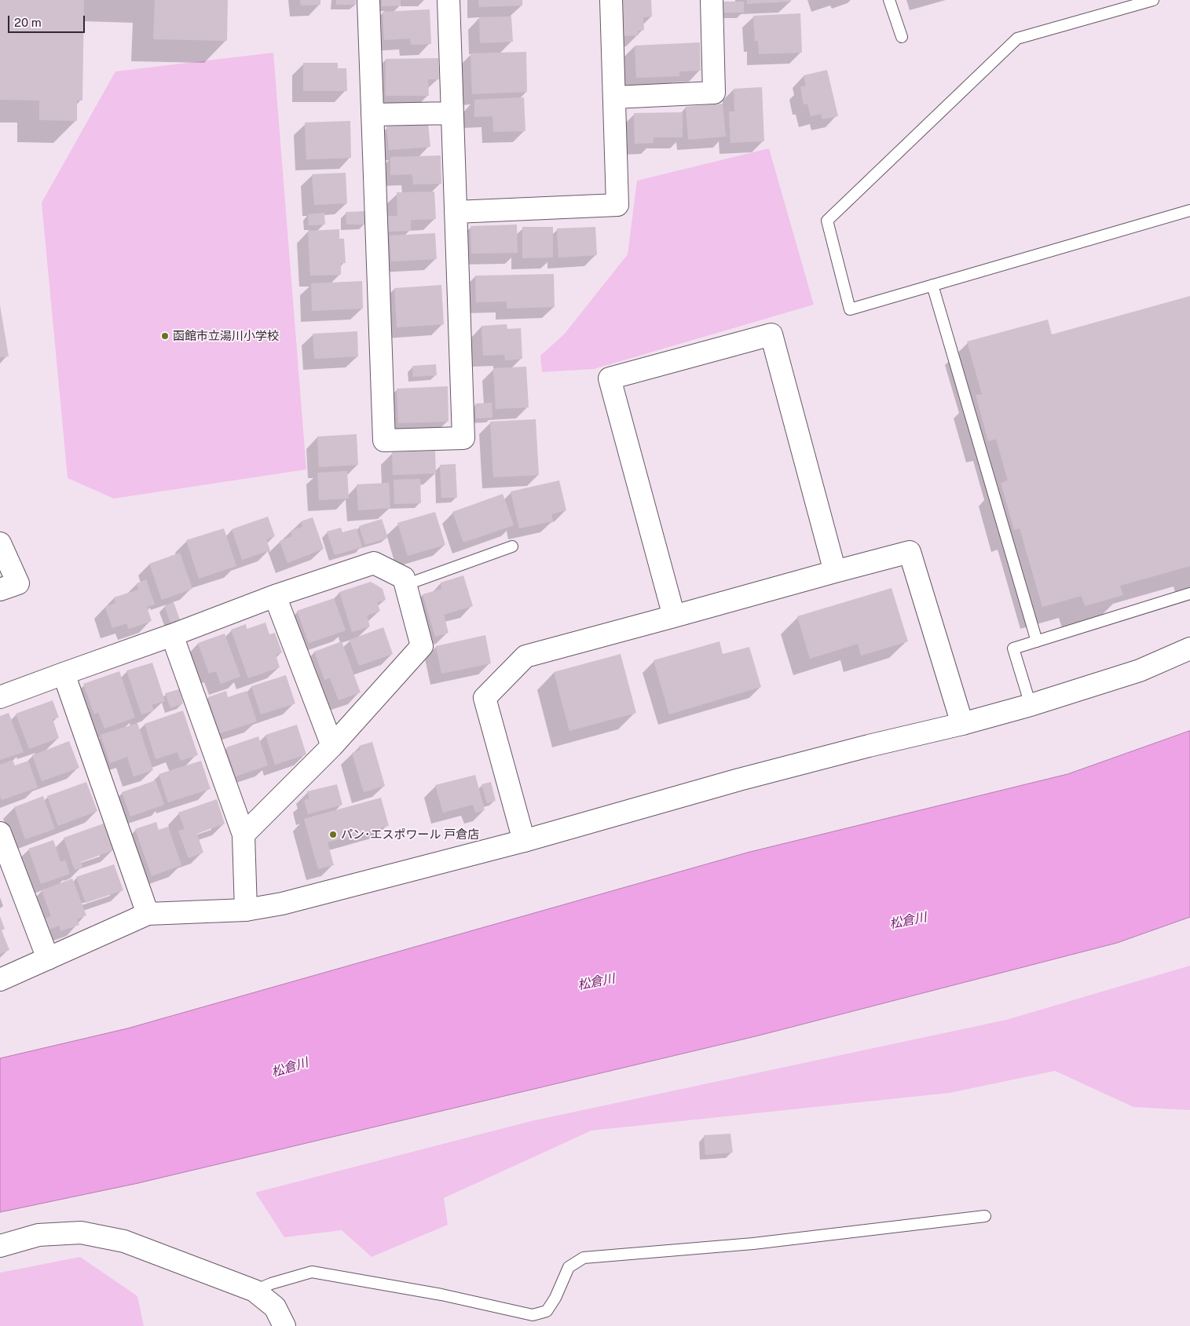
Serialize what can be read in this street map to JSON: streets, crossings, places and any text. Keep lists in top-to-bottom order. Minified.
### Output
{"water":["松倉川"],"places":["函館市立湯川小学校","パン･エスポワール 戸倉店"],"scale_bar":"20 m"}
